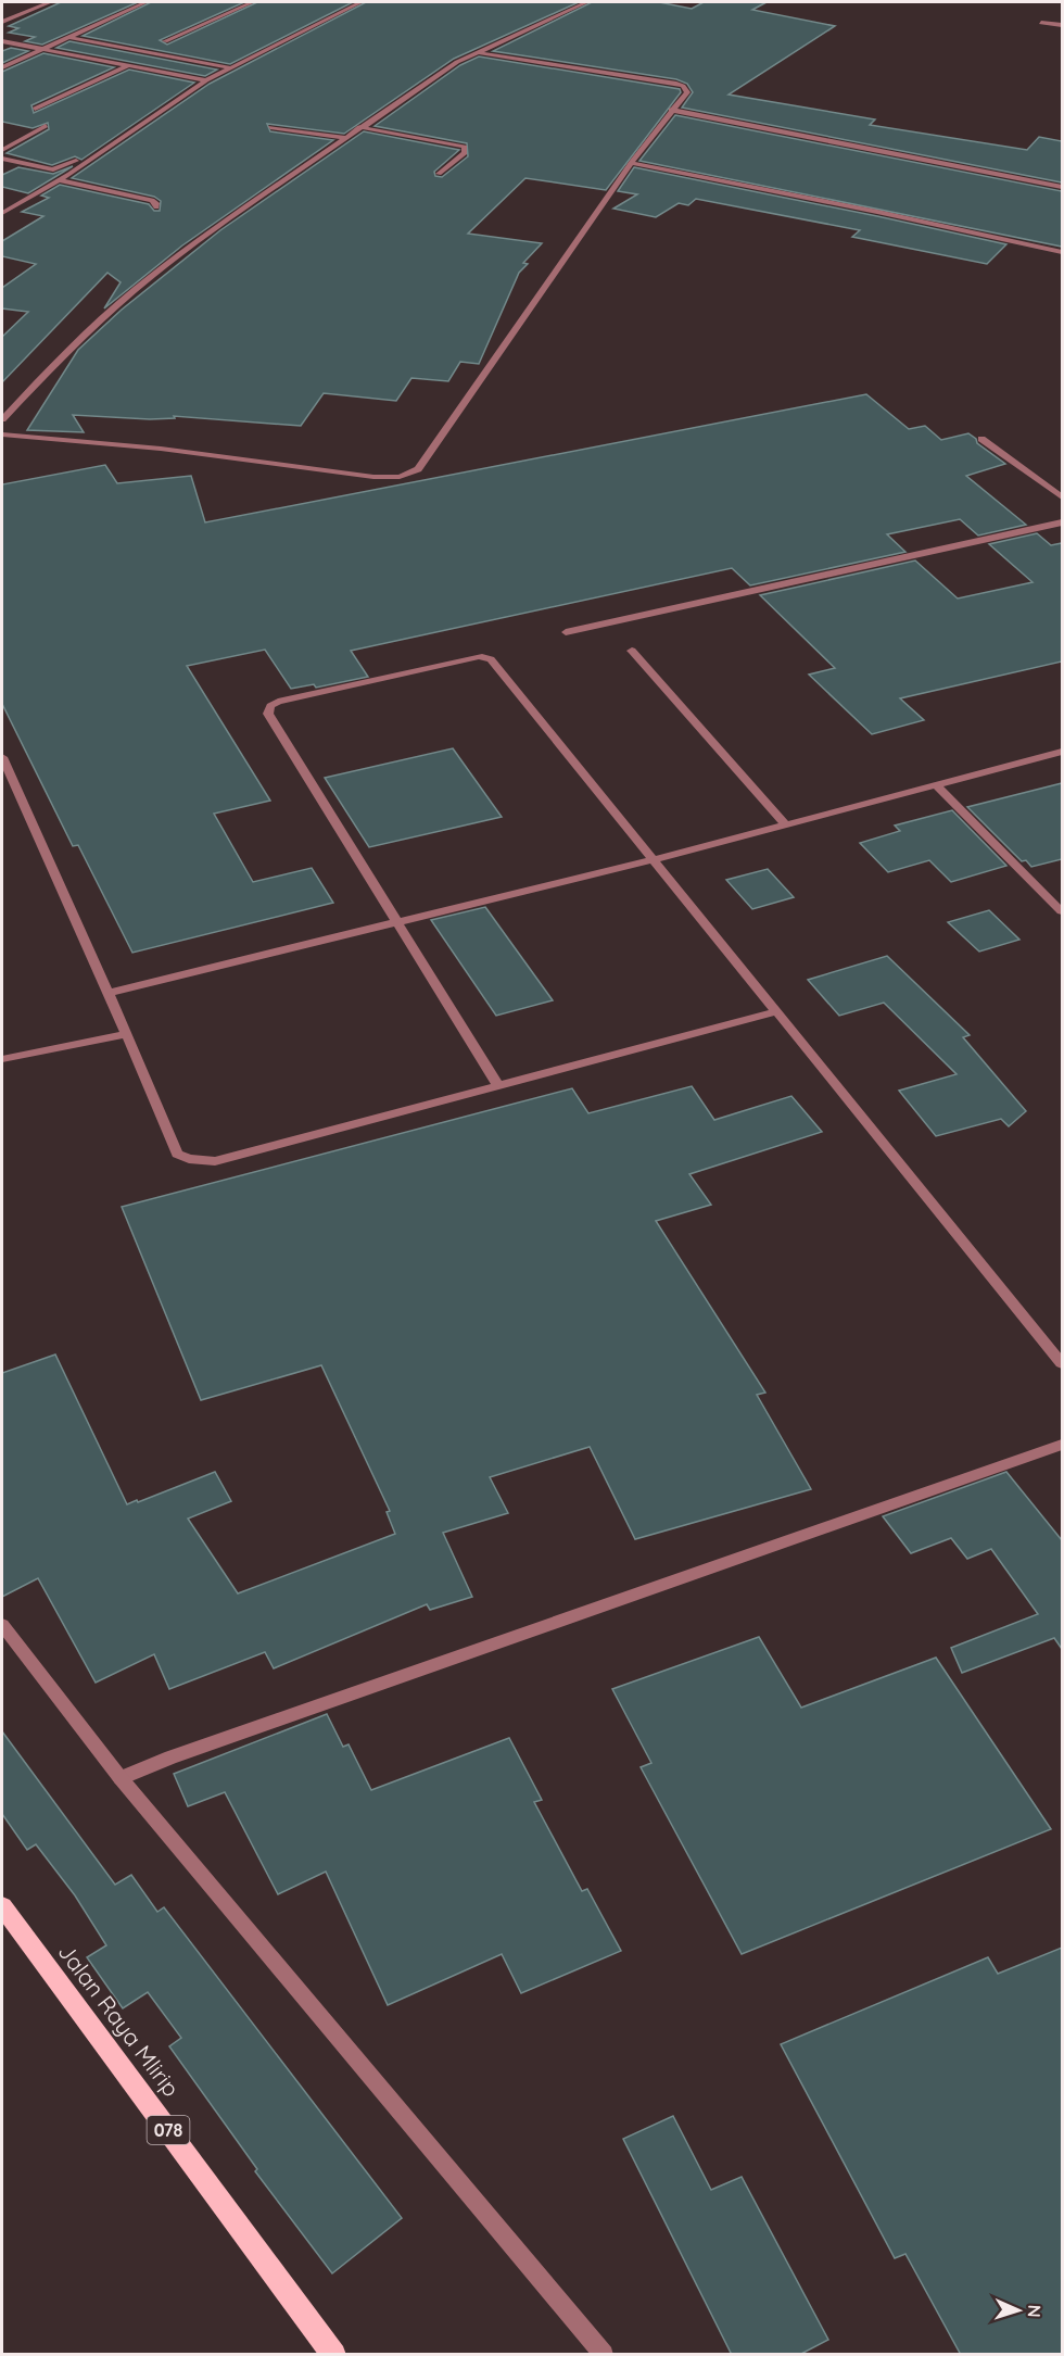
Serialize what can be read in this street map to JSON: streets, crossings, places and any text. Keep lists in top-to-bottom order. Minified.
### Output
{"streets":{"main road":["Jalan Raya Mlirip","078"]},"north":"right"}
